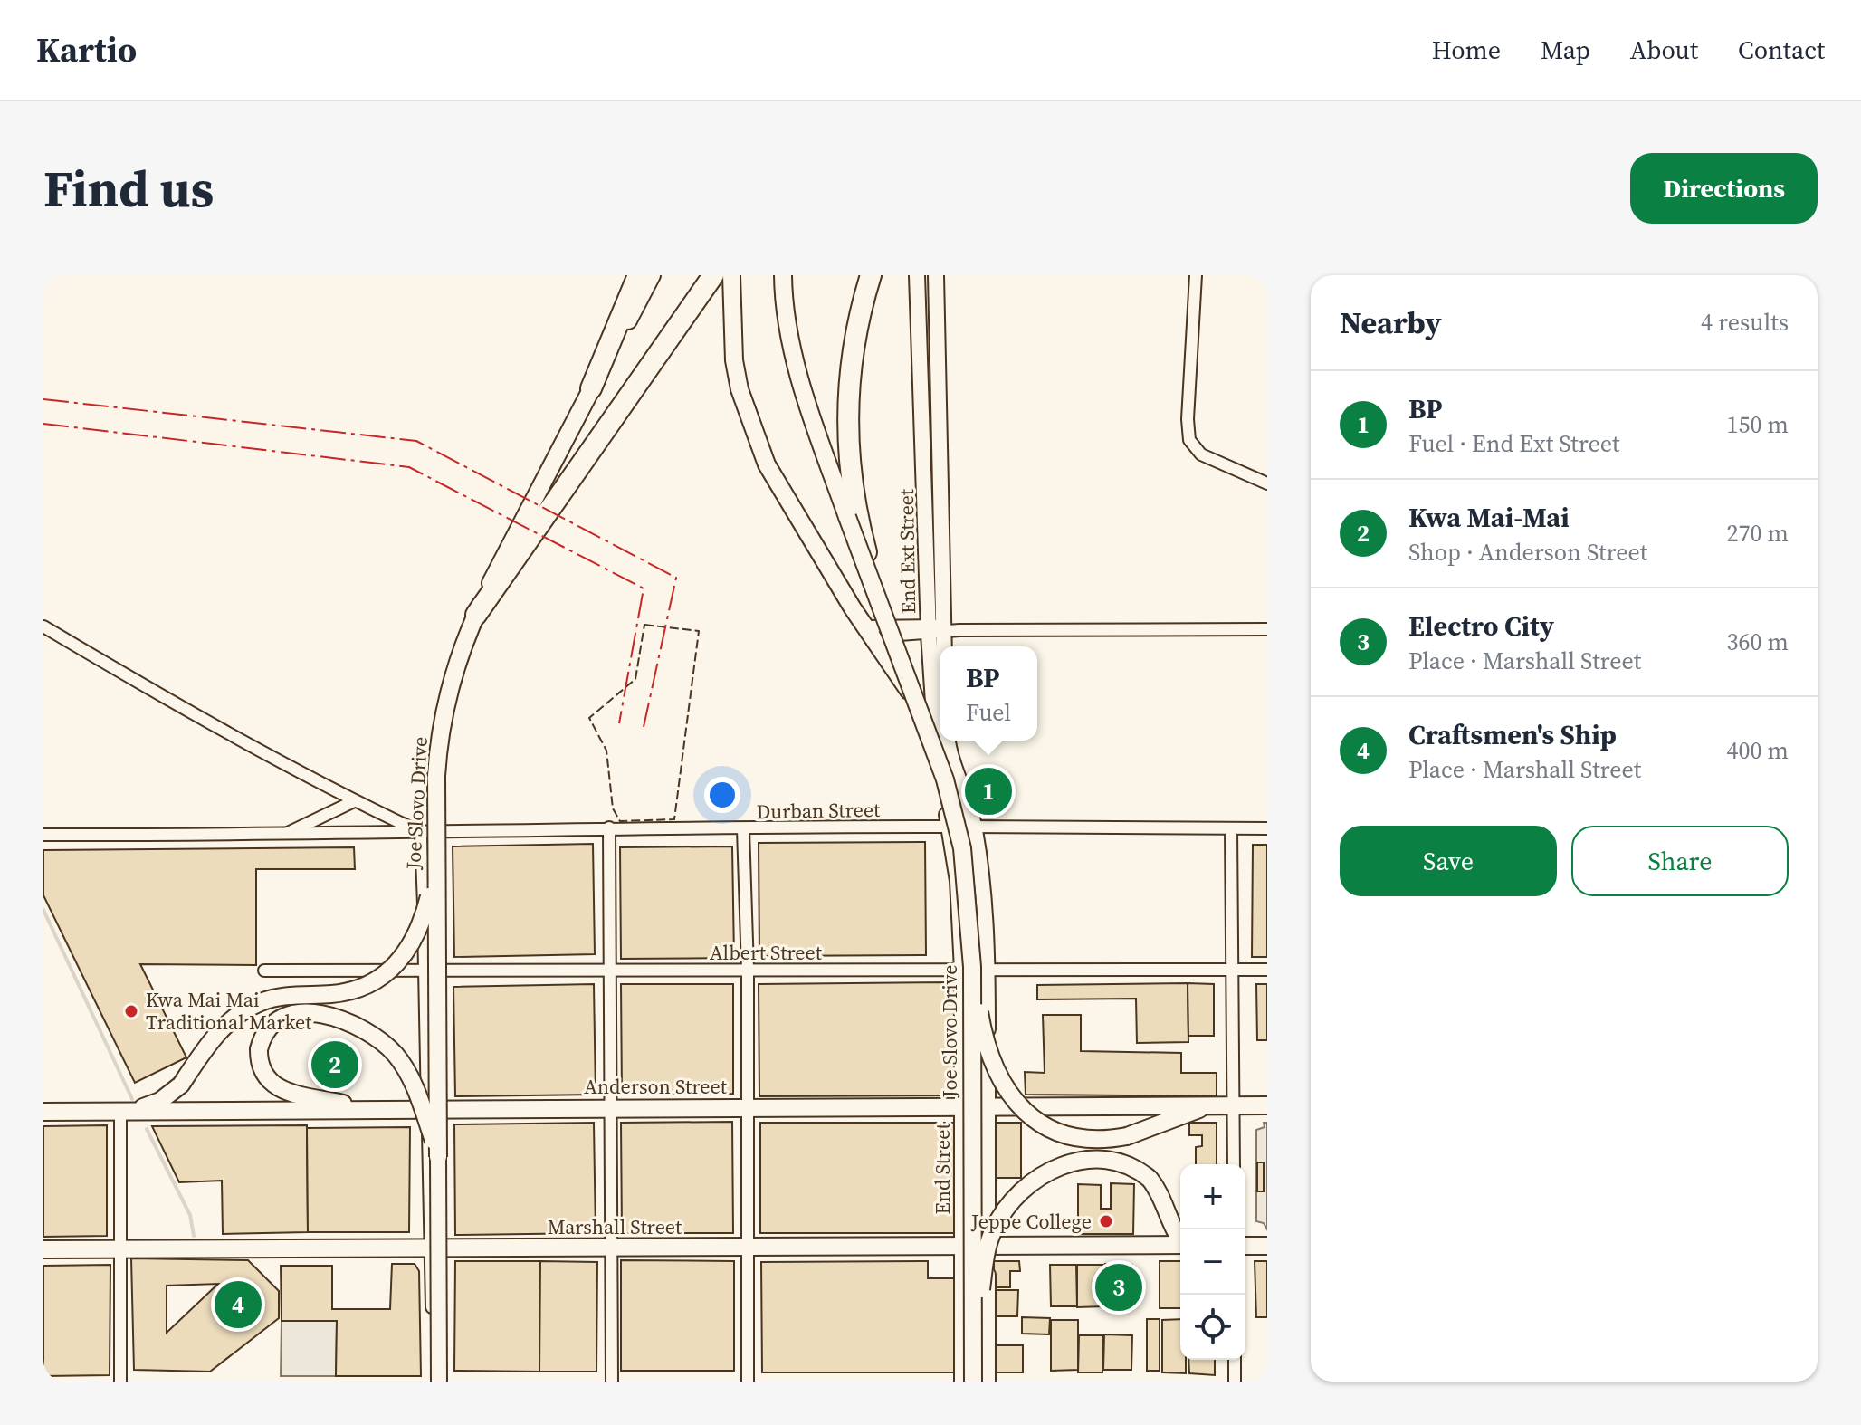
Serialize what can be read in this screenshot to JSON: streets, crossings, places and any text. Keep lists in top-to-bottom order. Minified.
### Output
{"streets":{"main road":["Joe Slovo Drive","Anderson Street","Marshall Street"],"street":["End Ext Street","Durban Street","Albert Street","End Street"]},"crossings":[["End Ext Street","Durban Street"],["End Ext Street","End Street"],["Joe Slovo Drive","Albert Street"],["Joe Slovo Drive","End Street"],["Durban Street","End Street"],["Albert Street","End Street"],["Anderson Street","End Street"],["End Street","Marshall Street"]],"places":["Kwa Mai Mai Traditional Market","Jeppe College"],"page":{"header":"Kartio","nav":["Home","Map","About","Contact"],"buttons":["Directions",["Save","Share"]],"title":"Find us","heading":["Nearby","4 results"],"list":[{"mark":"1","name":"BP","note":"Fuel · End Ext Street","value":"150 m"},{"mark":"2","name":"Kwa Mai-Mai","note":"Shop · Anderson Street","value":"270 m"},{"mark":"3","name":"Electro City","note":"Place · Marshall Street","value":"360 m"},{"mark":"4","name":"Craftsmen's Ship","note":"Place · Marshall Street","value":"400 m"}],"popup":["BP","Fuel"],"pins":["1","2","3","4"],"map_buttons":["+","−"]}}
